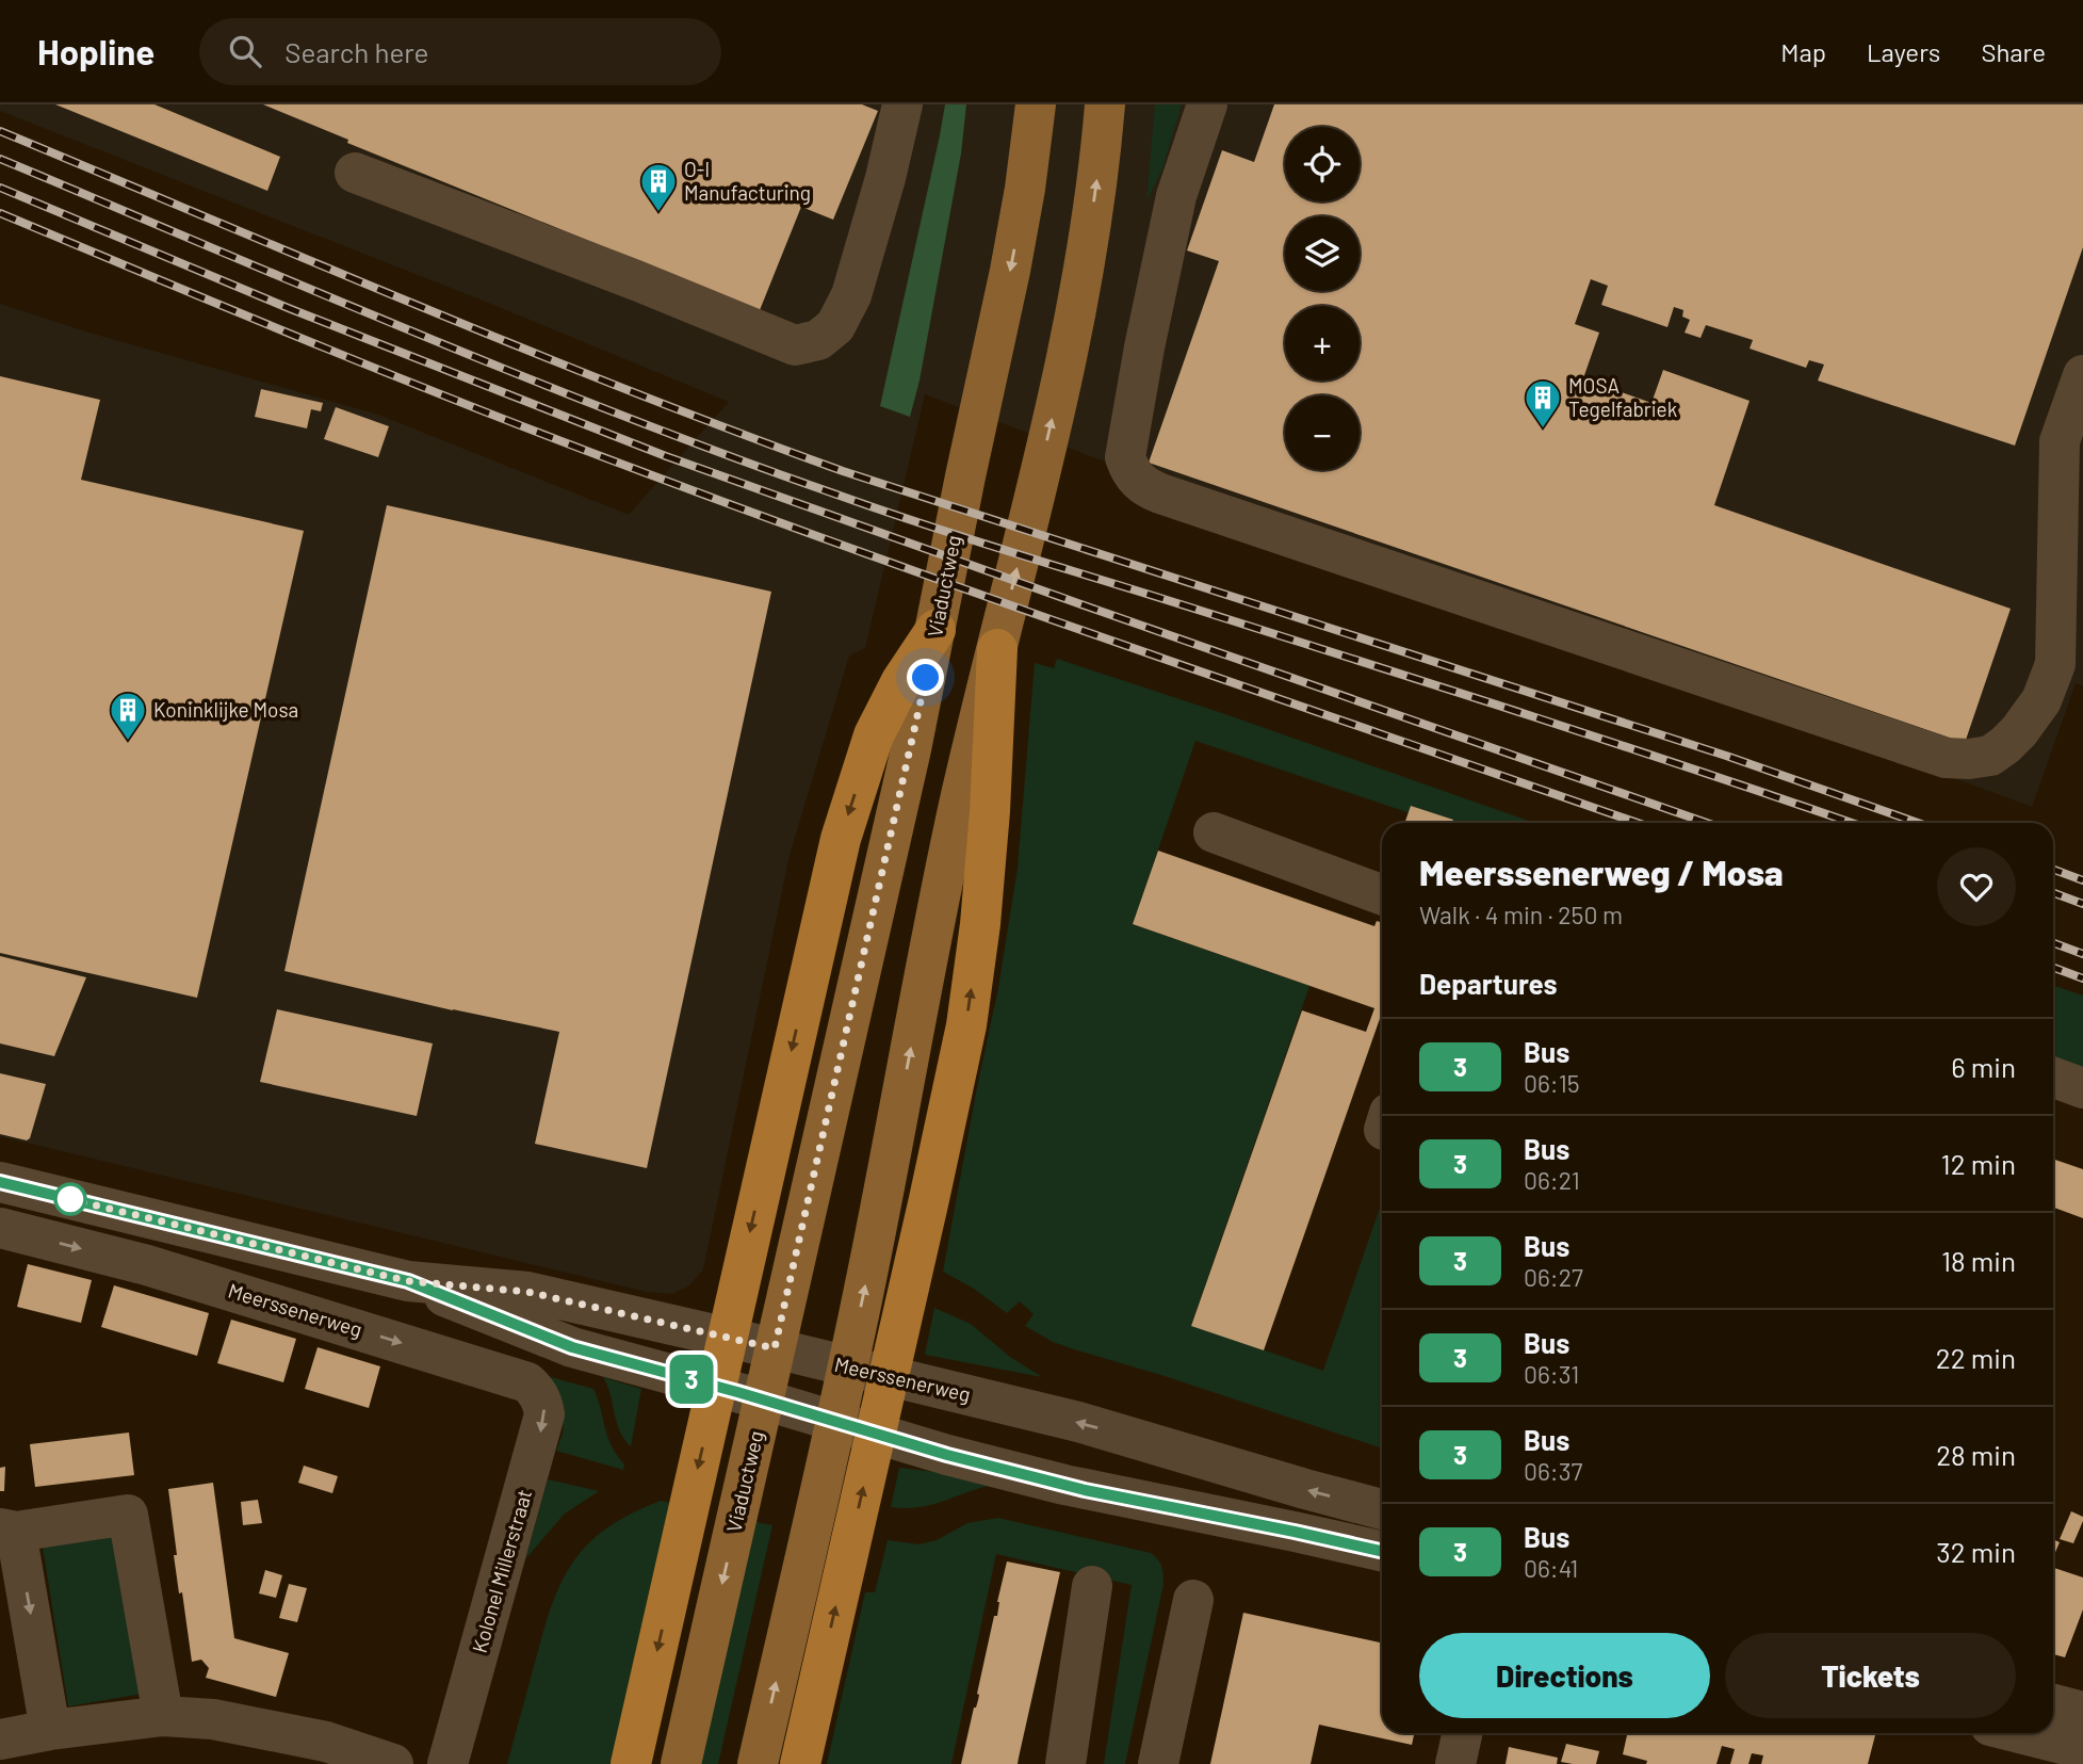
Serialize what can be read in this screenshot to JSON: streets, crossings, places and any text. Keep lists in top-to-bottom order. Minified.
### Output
{"streets":{"main road":["Viaductweg"],"street":["Meerssenerweg","Kolonel Millerstraat"]},"crossings":[["Viaductweg","Meerssenerweg"],["Meerssenerweg","Kolonel Millerstraat"]],"one_way":["Kolonel Millerstraat"],"places":{"building":["O-I Manufacturing","MOSA Tegelfabriek","Koninklijke Mosa"]},"lines":["bus line 3"],"page":{"header":"Hopline","search":"Search here","nav":["Map","Layers","Share"],"on_map":"3","map_buttons":["+","−"],"heading":[["Meerssenerweg / Mosa","Walk · 4 min · 250 m"],"Departures"],"list":[{"mark":"3","name":"Bus","note":"06:15","value":"6 min"},{"mark":"3","name":"Bus","note":"06:21","value":"12 min"},{"mark":"3","name":"Bus","note":"06:27","value":"18 min"},{"mark":"3","name":"Bus","note":"06:31","value":"22 min"},{"mark":"3","name":"Bus","note":"06:37","value":"28 min"},{"mark":"3","name":"Bus","note":"06:41","value":"32 min"}],"buttons":["Directions","Tickets"]}}
